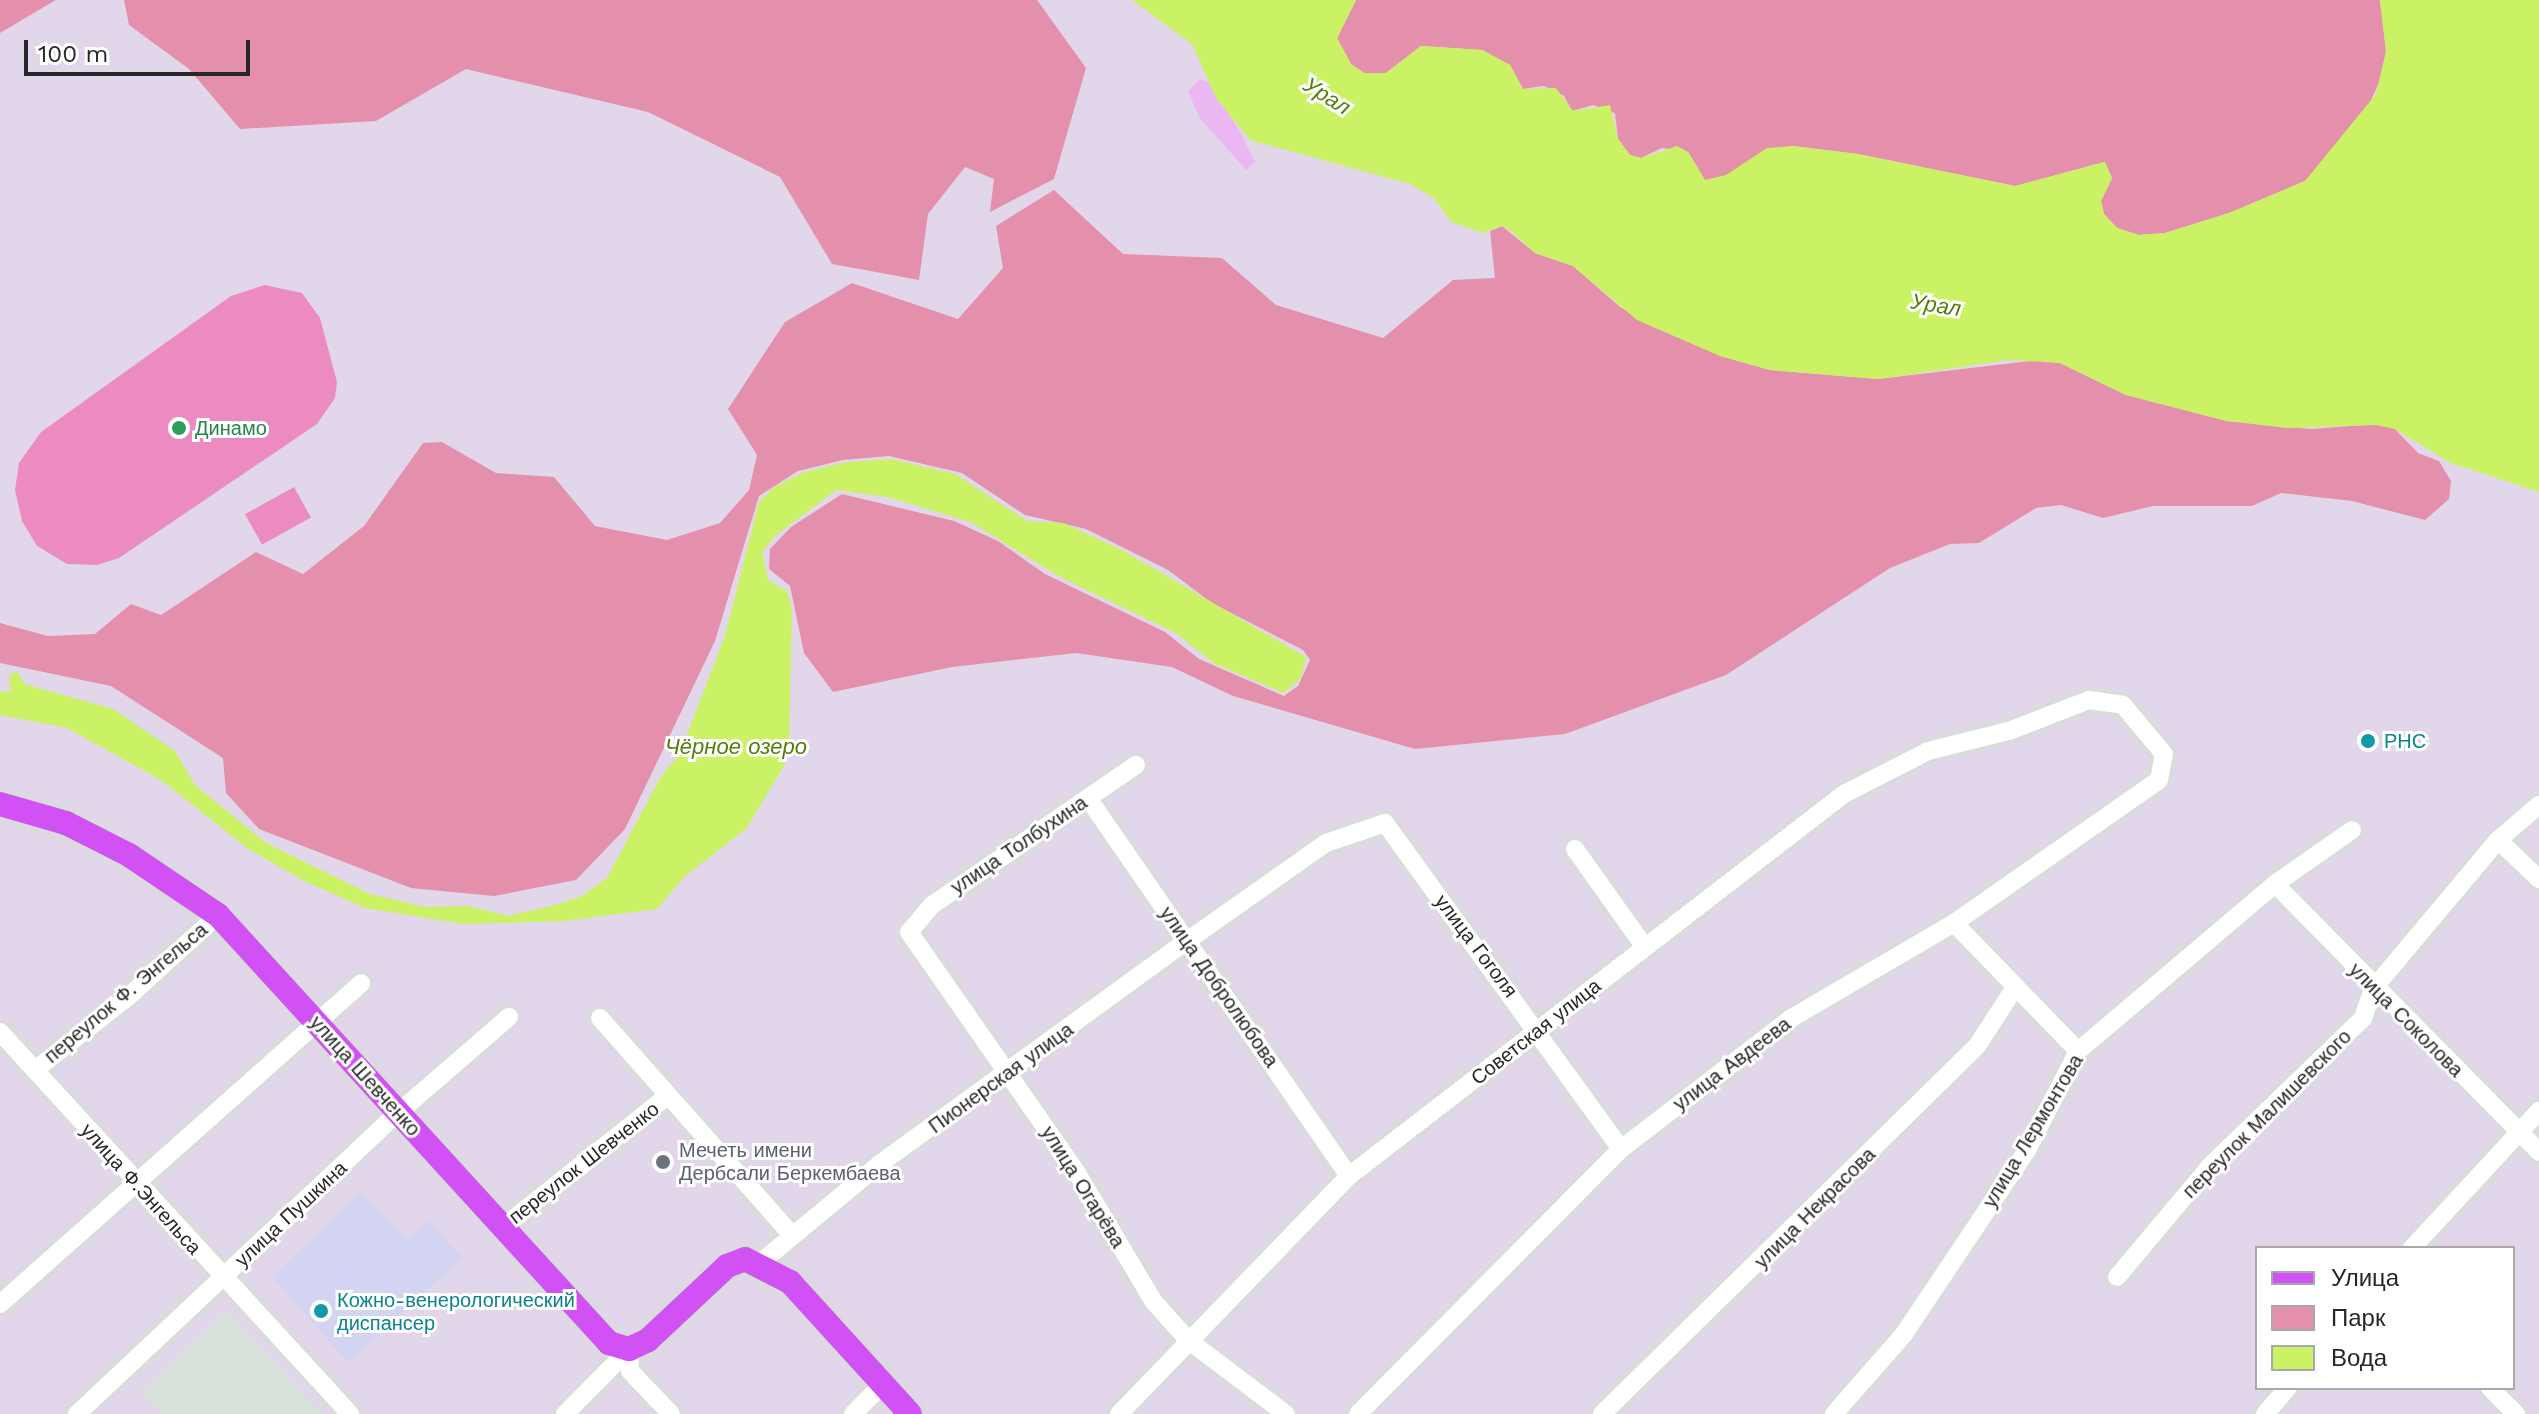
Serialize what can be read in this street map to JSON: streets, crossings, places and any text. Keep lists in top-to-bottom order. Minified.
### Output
{"streets":{"main road":["улица Шевченко"],"street":["улица Толбухина","улица Гоголя","улица Добролюбова","переулок Ф. Энгельса","улица Соколова","Советская улица","улица Авдеева","Пионерская улица","переулок Малишевского","улица Лермонтова","переулок Шевченко","улица Огарёва","улица Ф.Энгельса","улица Некрасова","улица Пушкина"]},"crossings":[["улица Толбухина","улица Добролюбова"],["улица Толбухина","улица Огарёва"],["улица Гоголя","Советская улица"],["улица Гоголя","улица Авдеева"],["улица Гоголя","Пионерская улица"],["улица Добролюбова","Советская улица"],["улица Добролюбова","Пионерская улица"],["переулок Ф. Энгельса","улица Шевченко"],["переулок Ф. Энгельса","улица Ф.Энгельса"],["улица Соколова","переулок Малишевского"],["улица Соколова","улица Лермонтова"],["Советская улица","улица Авдеева"],["Советская улица","улица Огарёва"],["улица Шевченко","переулок Шевченко"],["улица Шевченко","улица Пушкина"],["Пионерская улица","улица Огарёва"],["улица Ф.Энгельса","улица Пушкина"]],"water":["Урал","Чёрное озеро"],"places":["Динамо","РНС","Мечеть имени Дербсали Беркембаева","Кожно-венерологический диспансер"],"legend":["Улица","Парк","Вода"],"scale_bar":"100 m"}
